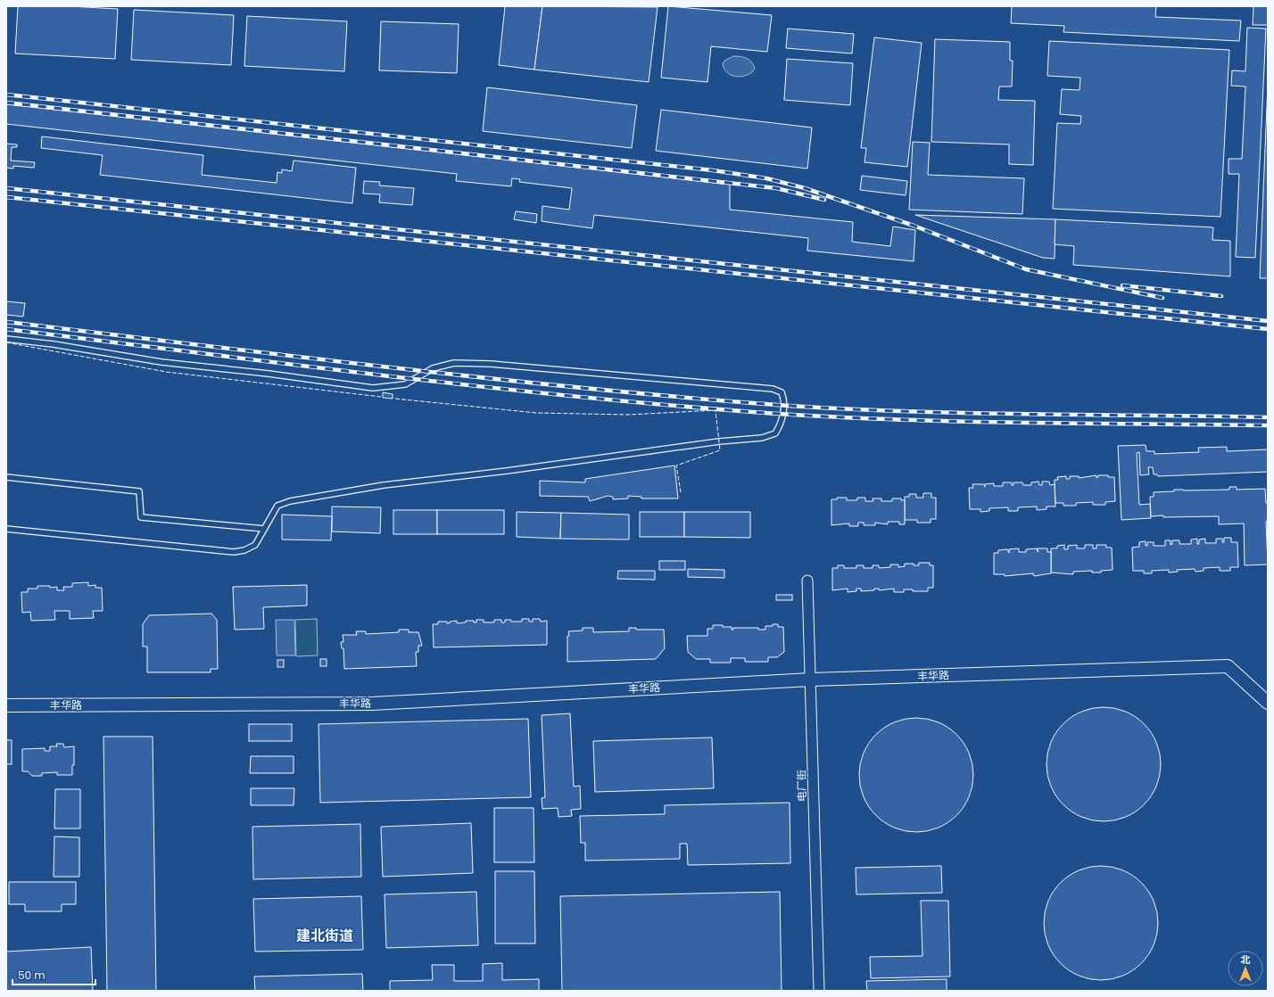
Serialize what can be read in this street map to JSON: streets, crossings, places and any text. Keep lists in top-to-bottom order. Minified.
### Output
{"streets":{"street":["丰华路","电厂街"]},"crossings":[["丰华路","电厂街"]],"districts":["建北街道"],"scale_bar":"50 m","north":"top"}
